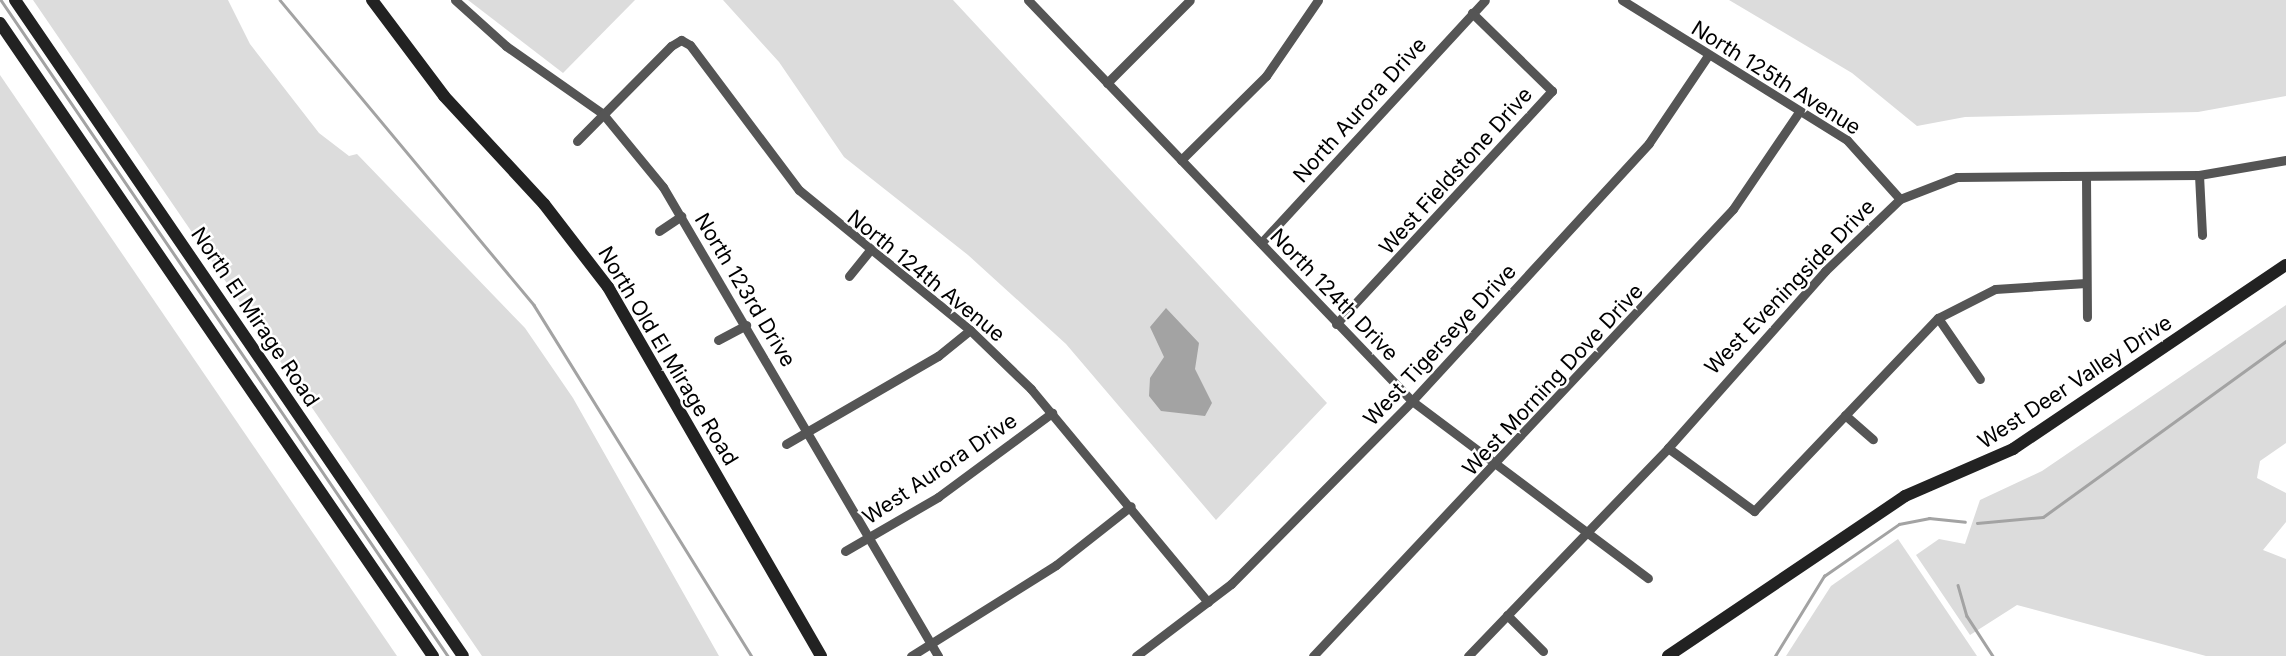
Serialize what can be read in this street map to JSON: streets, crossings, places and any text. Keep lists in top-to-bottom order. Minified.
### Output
{"streets":{"main road":["North El Mirage Road","North Old El Mirage Road","West Deer Valley Drive"],"street":["North 125th Avenue","North Aurora Drive","West Fieldstone Drive","North 124th Avenue","West Eveningside Drive","North 123rd Drive","North 124th Drive","West Tigerseye Drive","West Morning Dove Drive","West Aurora Drive"]},"crossings":[["North 125th Avenue","West Eveningside Drive"],["North 125th Avenue","West Tigerseye Drive"],["North 125th Avenue","West Morning Dove Drive"],["North Aurora Drive","West Fieldstone Drive"],["North Aurora Drive","North 124th Drive"],["West Fieldstone Drive","North 124th Drive"],["North 124th Avenue","North 123rd Drive"],["North 124th Avenue","West Tigerseye Drive"],["North 124th Avenue","West Aurora Drive"],["West Eveningside Drive","North 124th Drive"],["North 123rd Drive","West Aurora Drive"],["North 124th Drive","West Tigerseye Drive"],["North 124th Drive","West Morning Dove Drive"]]}
